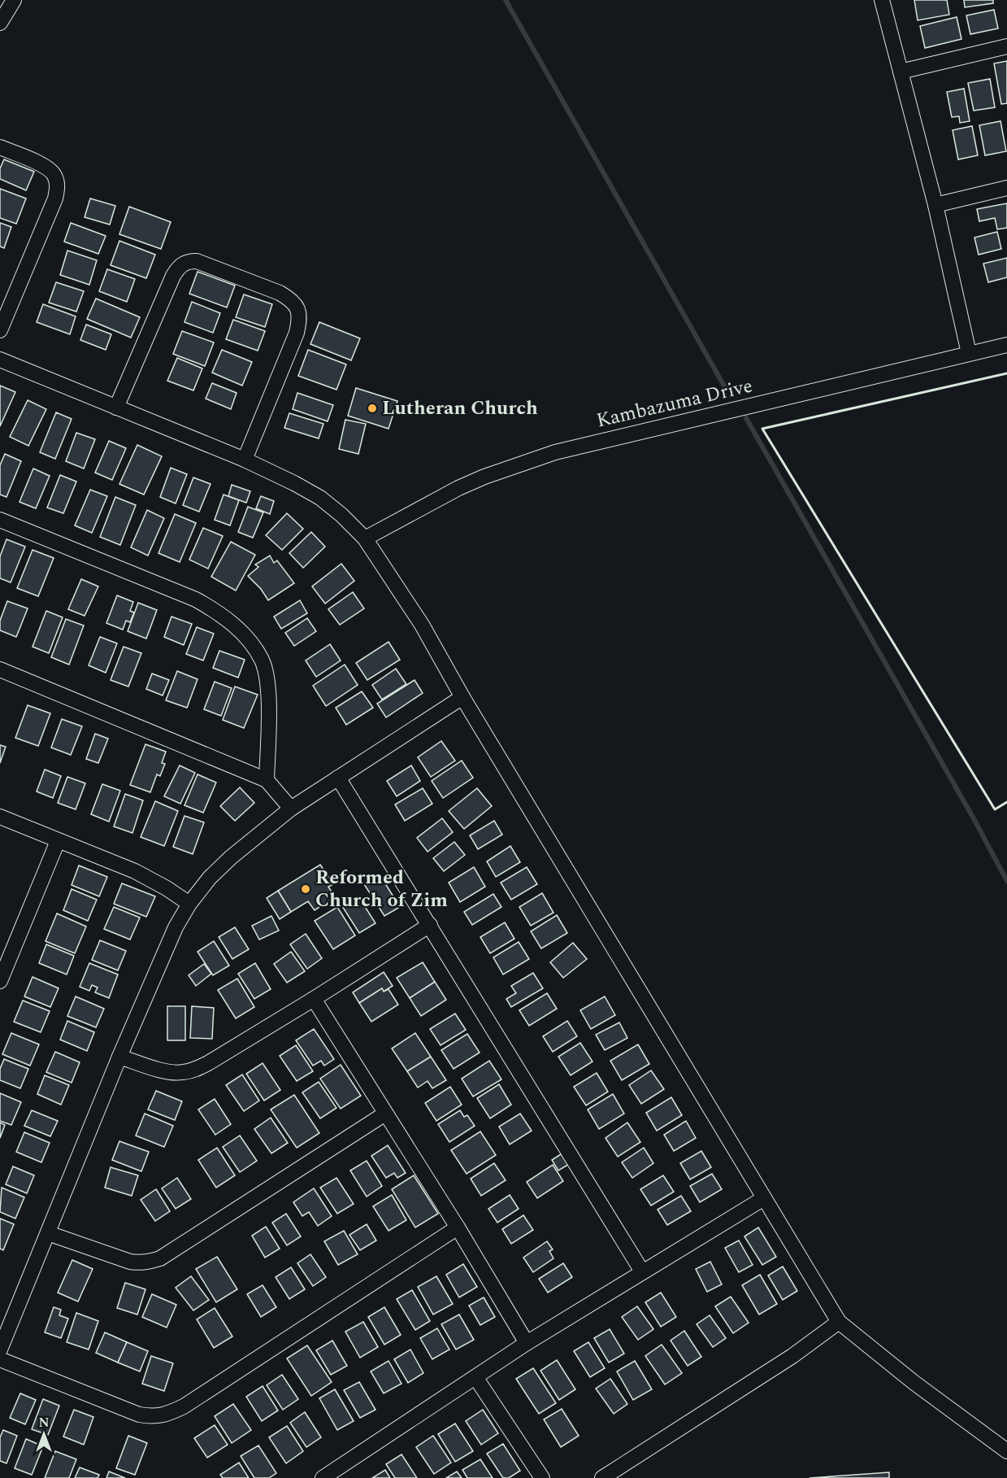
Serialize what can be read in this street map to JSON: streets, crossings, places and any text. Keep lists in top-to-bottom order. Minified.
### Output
{"streets":{"street":["Kambazuma Drive"]},"places":["Lutheran Church","Reformed Church of Zim"],"north":"top"}
